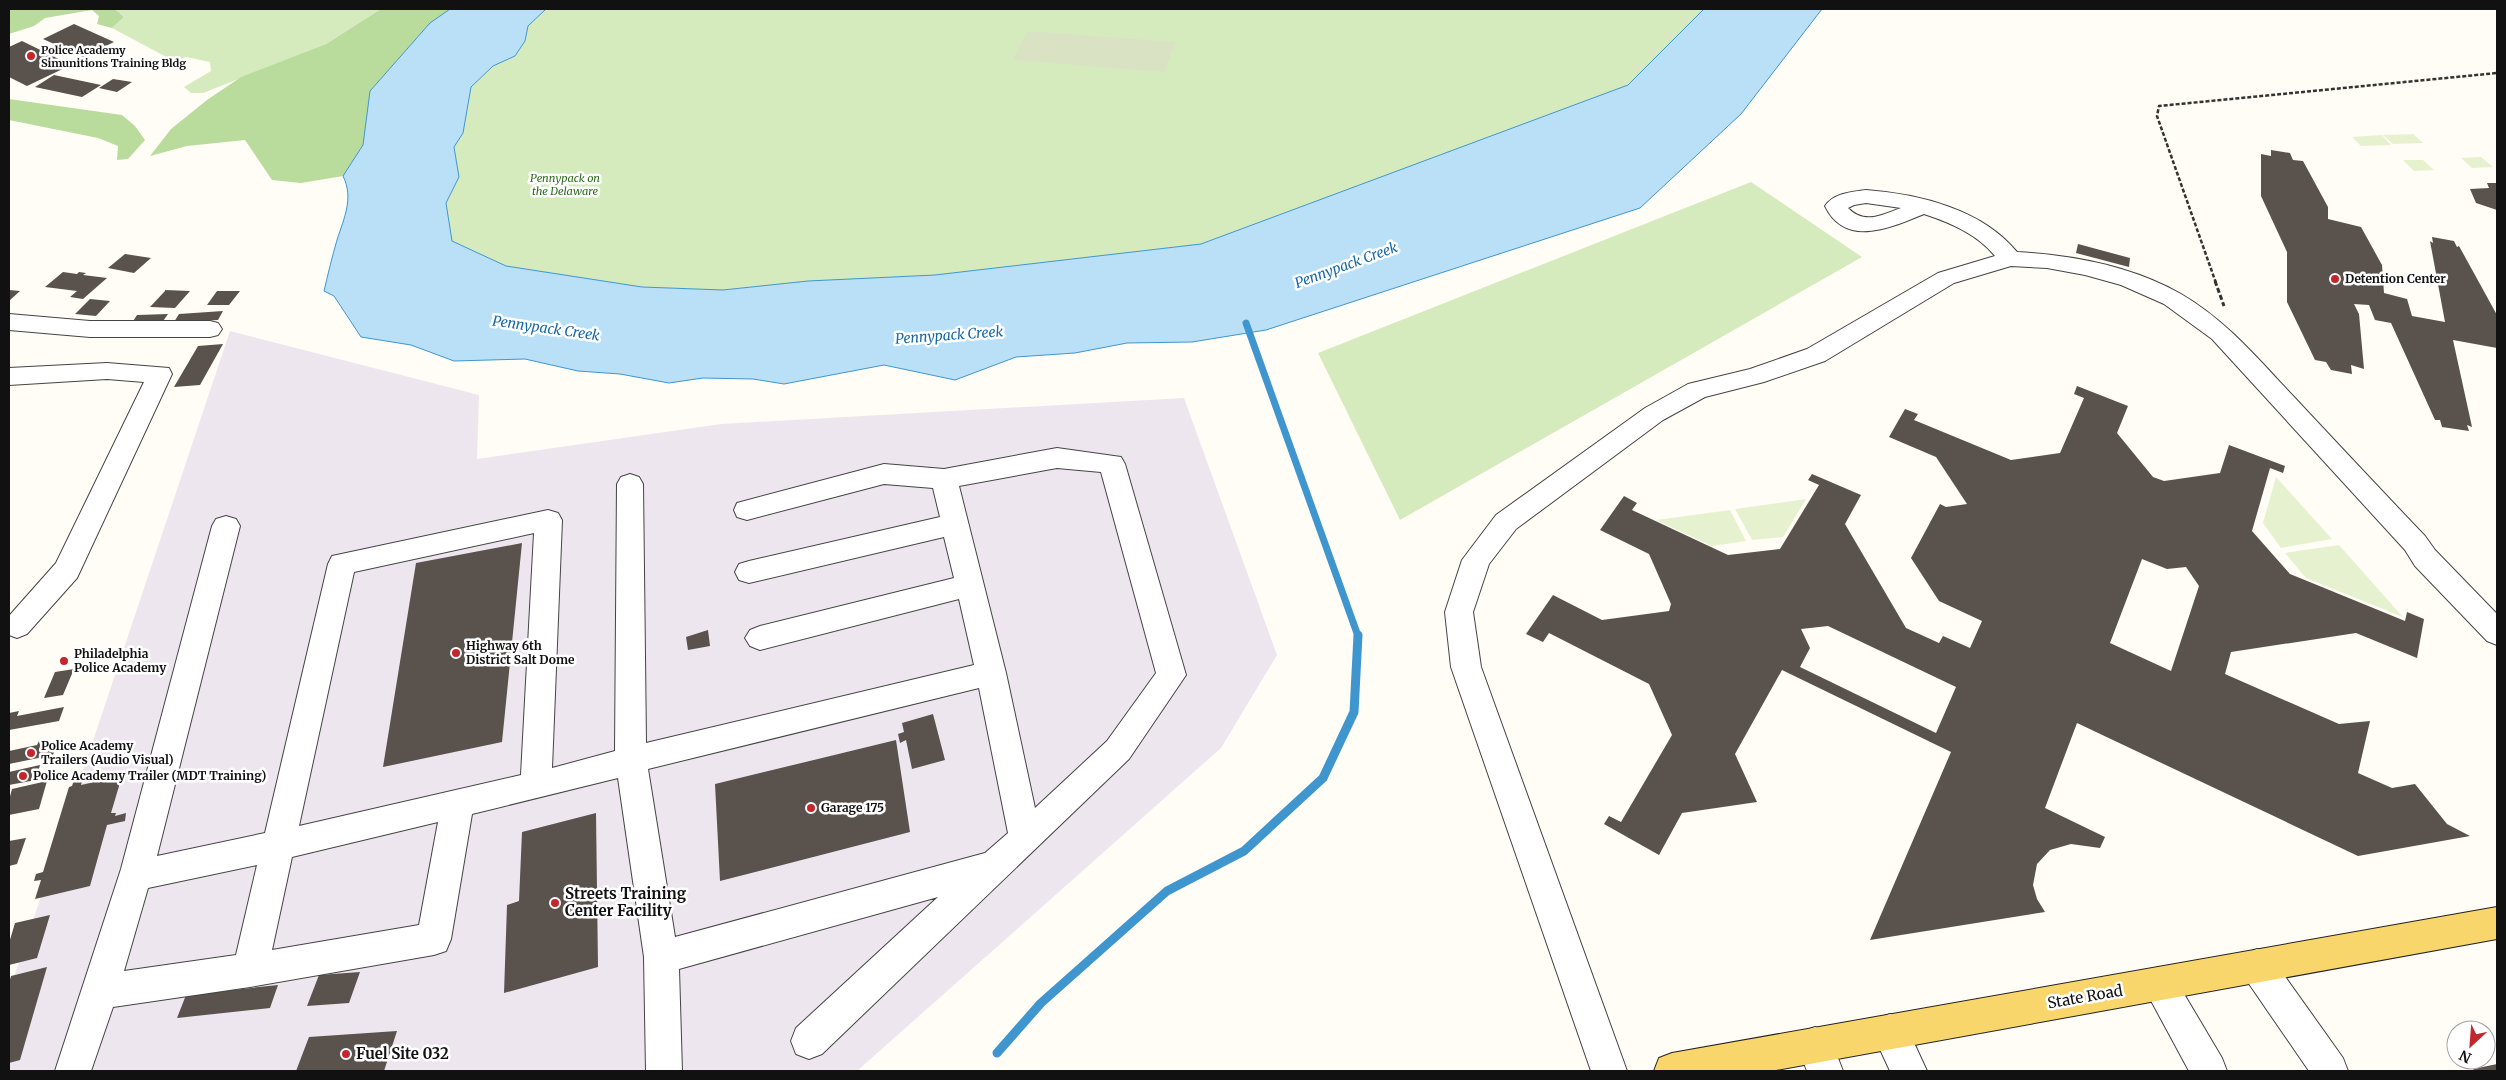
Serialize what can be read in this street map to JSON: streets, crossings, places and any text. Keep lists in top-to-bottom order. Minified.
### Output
{"streets":{"main road":["State Road"]},"water":["Pennypack Creek"],"parks":["Pennypack on the Delaware"],"places":["Police Academy Simunitions Training Bldg","Detention Center","Highway 6th District Salt Dome","Philadelphia Police Academy","Police Academy Trailers (Audio Visual)","Police Academy Trailer (MDT Training)","Garage 175","Streets Training Center Facility","Fuel Site 032"],"north":"bottom left"}
